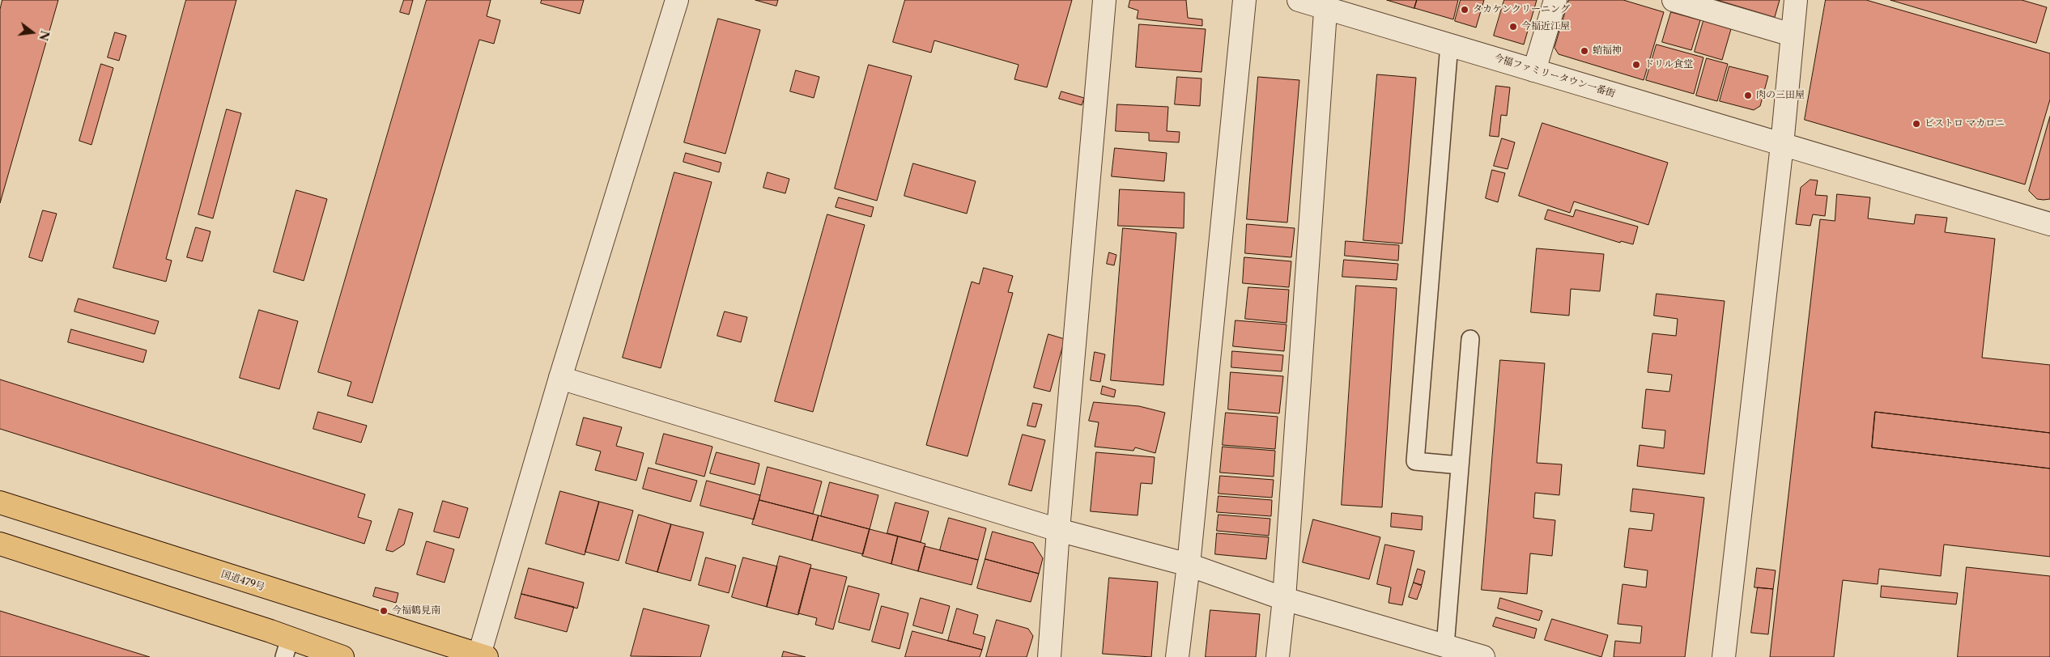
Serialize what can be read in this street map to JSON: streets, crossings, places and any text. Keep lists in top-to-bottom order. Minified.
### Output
{"streets":{"highway":["国道479号"],"street":["今福ファミリータウン一番街"]},"places":["タカケンクリーニング","今福近江屋","蛸福神","ドリル食堂","肉の三田屋","ビストロ マカロニ","今福鶴見南"],"north":"right"}
